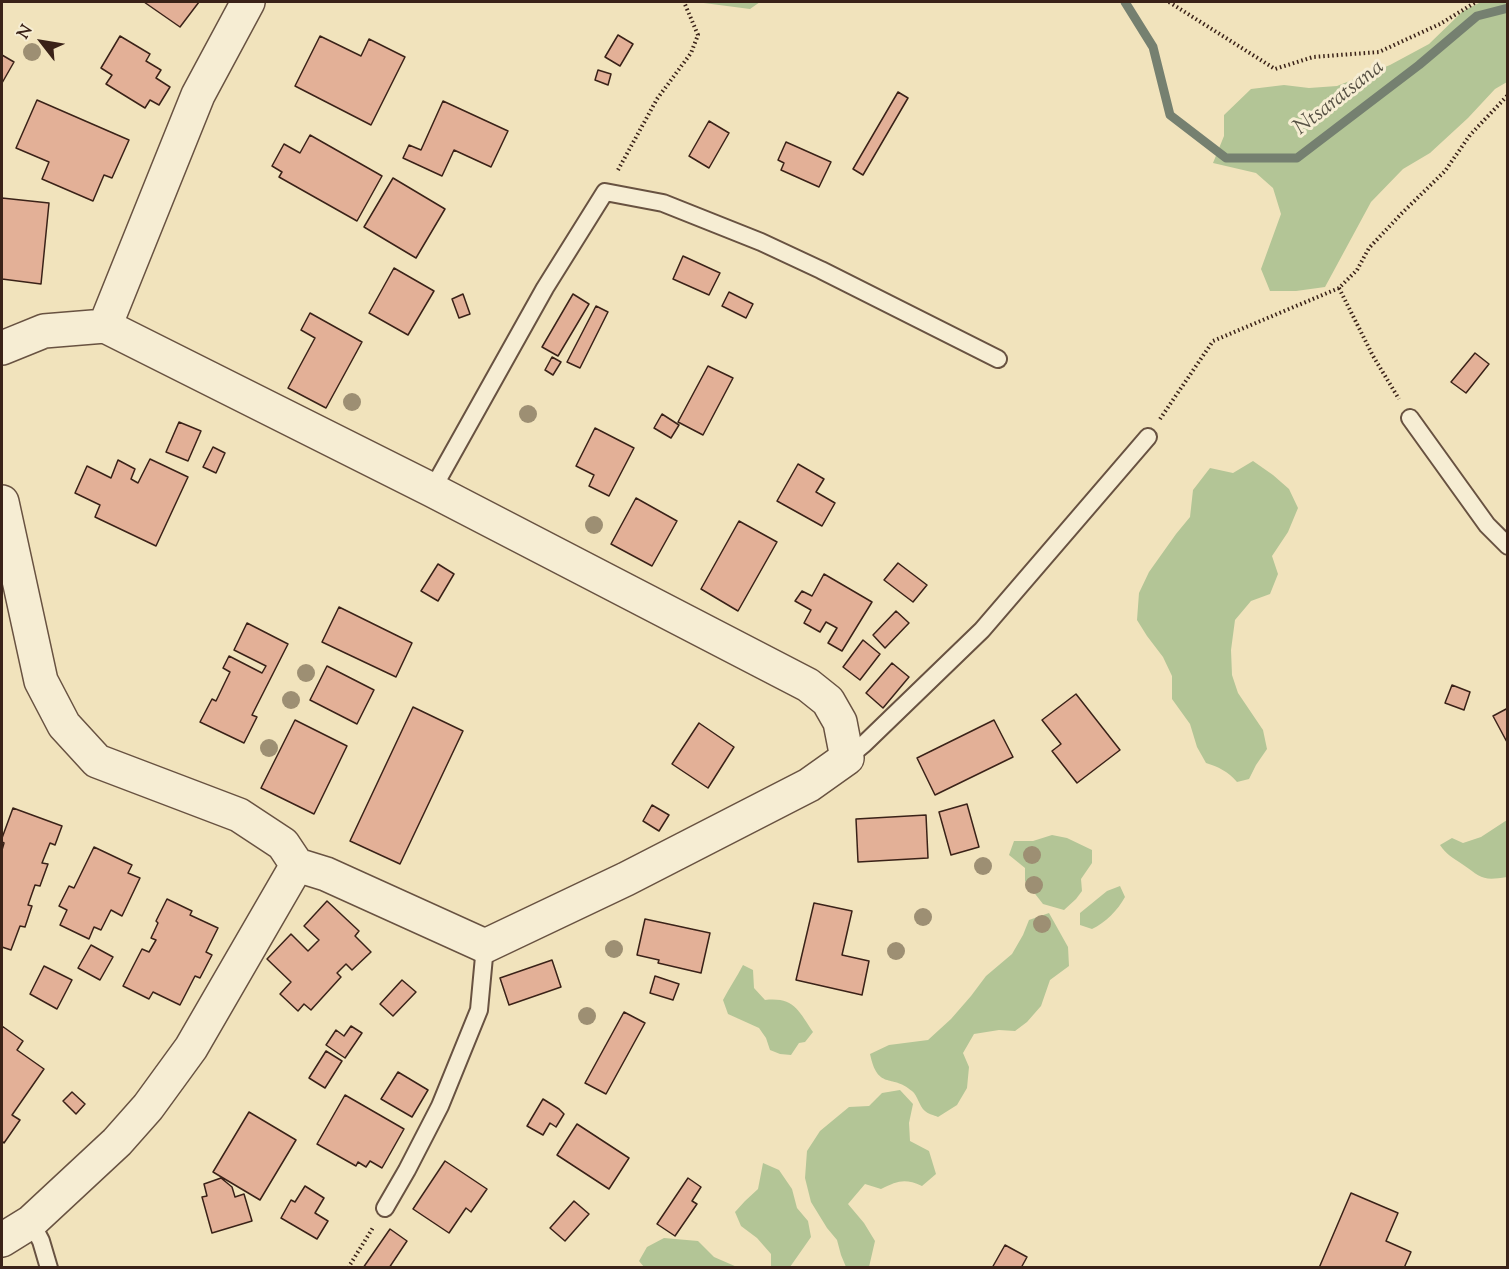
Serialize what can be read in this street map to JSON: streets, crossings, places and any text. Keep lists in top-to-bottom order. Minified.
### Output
{"water":["Ntsaratsana"],"north":"top left"}
